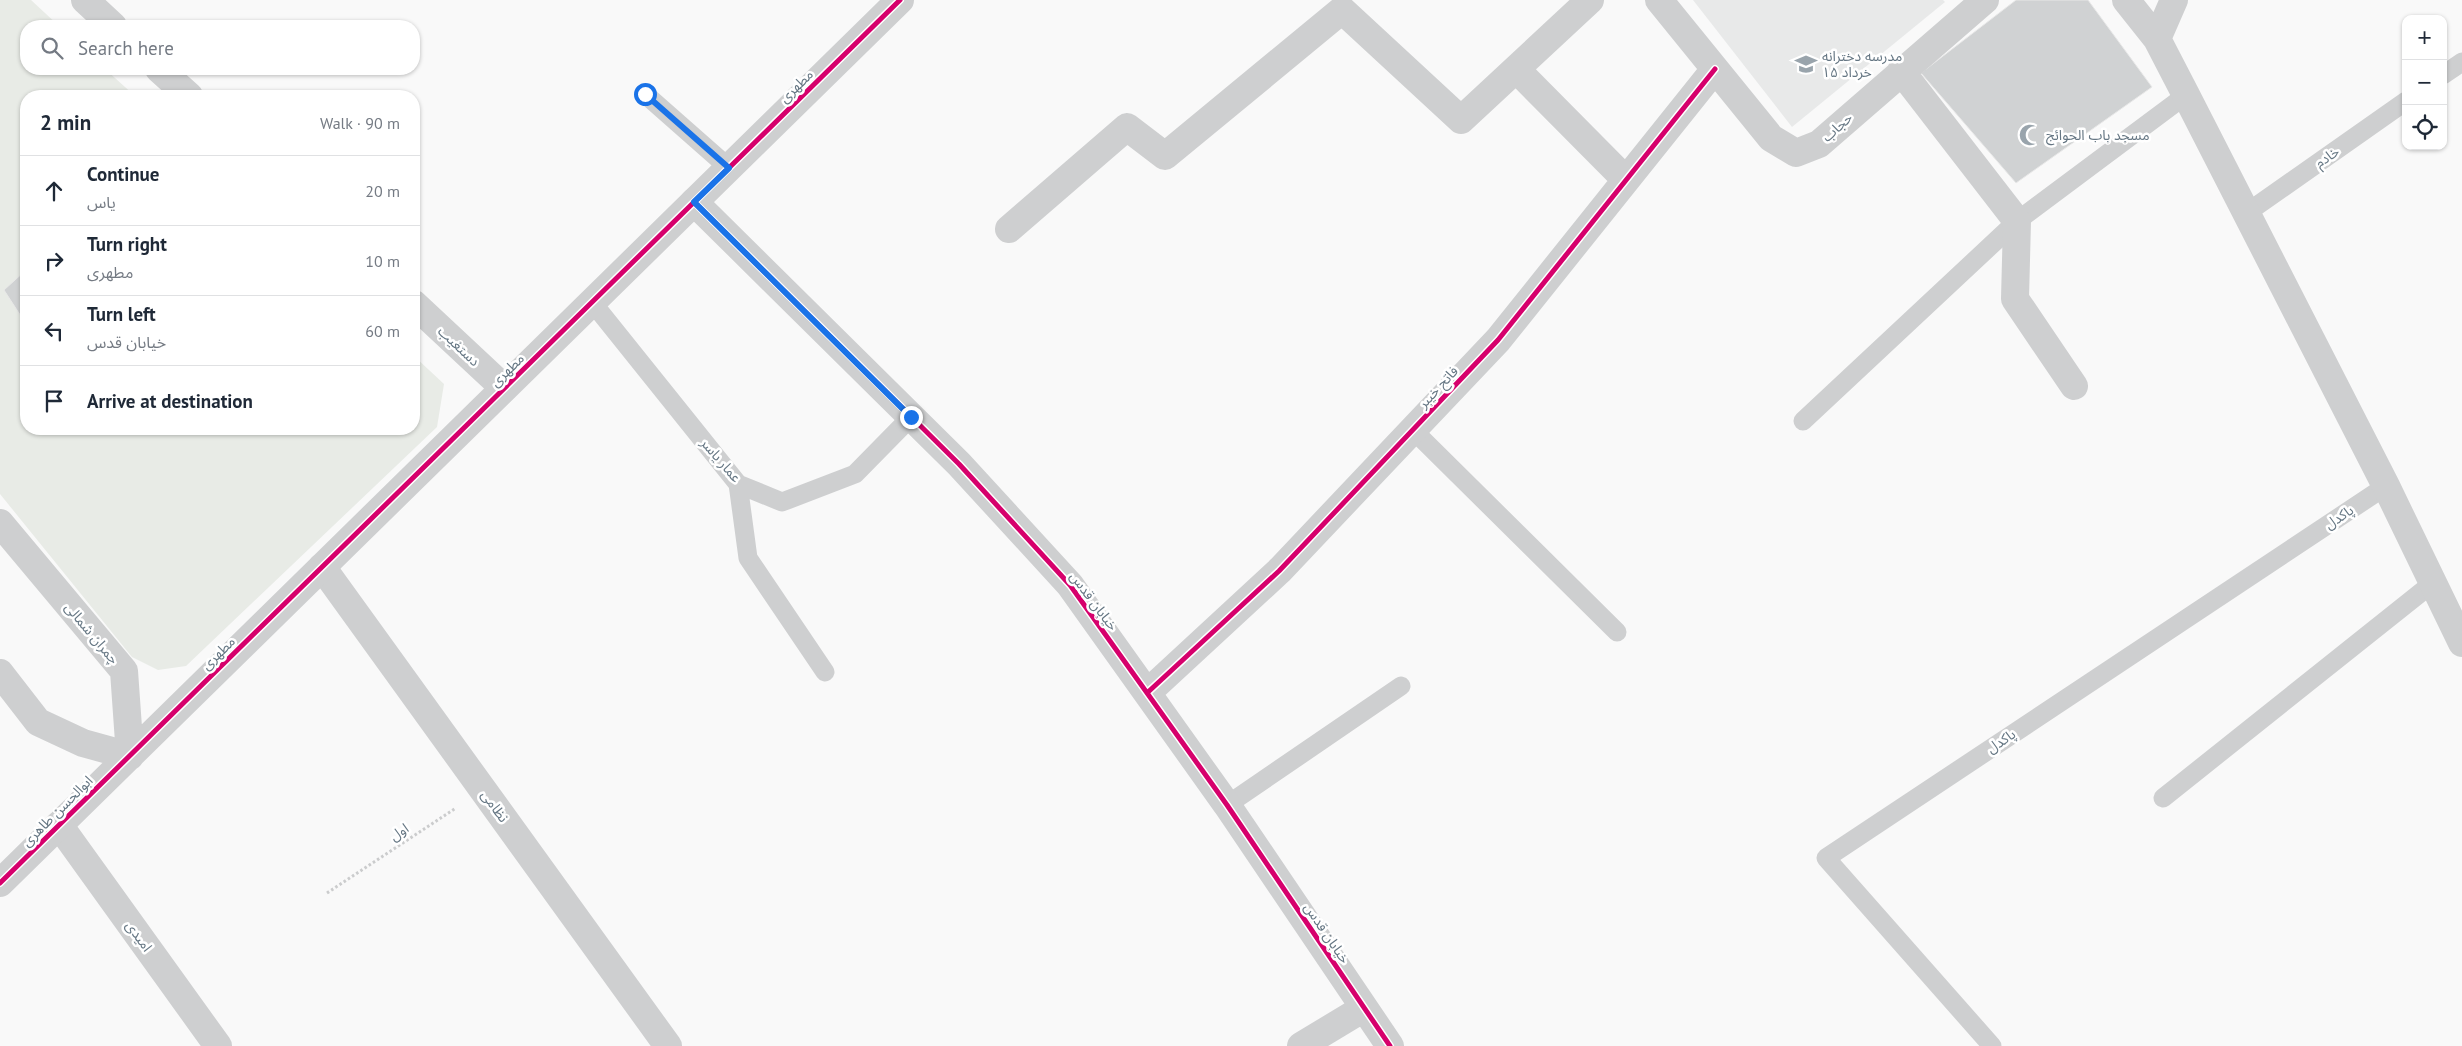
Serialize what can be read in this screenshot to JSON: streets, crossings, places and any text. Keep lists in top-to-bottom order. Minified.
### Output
{"streets":{"street":["مطهری","حجاب","دستغیب","فاتح خیبر","خیابان قدس","چمران شمالی","نظامی","ابوالحسن طاهری","امیدی"],"lane":["خادم","عمار یاسر","پاکدل"],"path":["اول"]},"crossings":[["مطهری","دستغیب"],["مطهری","عمار یاسر"],["مطهری","خیابان قدس"],["مطهری","چمران شمالی"],["مطهری","نظامی"],["مطهری","ابوالحسن طاهری"],["حجاب","فاتح خیبر"],["فاتح خیبر","خیابان قدس"],["عمار یاسر","خیابان قدس"],["چمران شمالی","ابوالحسن طاهری"],["نظامی","اول"],["ابوالحسن طاهری","امیدی"]],"places":{"school or university":["مدرسه دخترانه ۱۵ خرداد"],"mosque":["مسجد باب الحوائج"]},"page":{"map_buttons":["+","−"],"search":"Search here","heading":["2 min","Walk · 90 m"],"list":[["Continue","یاس","20 m"],["Turn right","مطهری","10 m"],["Turn left","خیابان قدس","60 m"],"Arrive at destination"]}}
